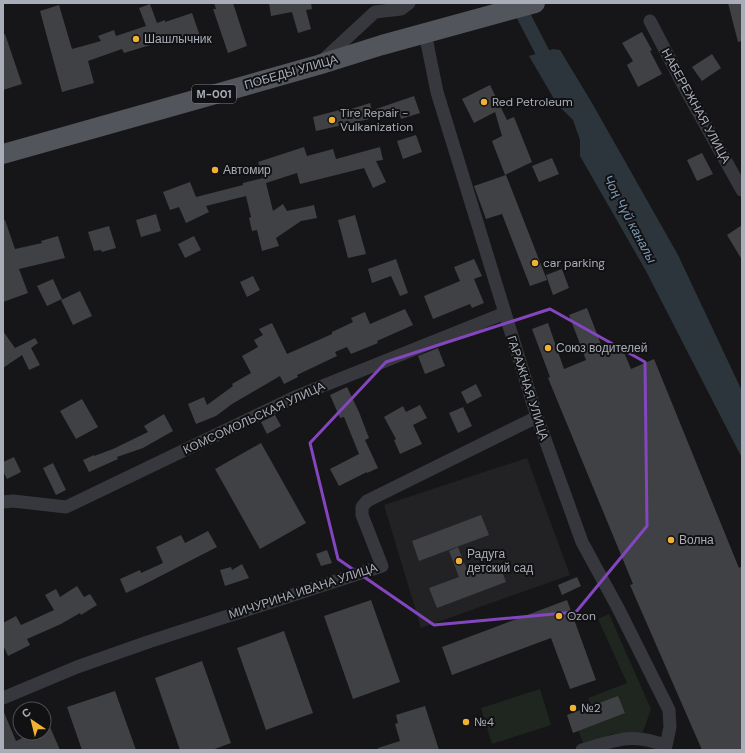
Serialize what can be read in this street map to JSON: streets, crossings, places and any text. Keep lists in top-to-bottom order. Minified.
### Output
{"streets":{"main road":["ПОБЕДЫ УЛИЦА","М-001"],"street":["НАБЕРЕЖНАЯ УЛИЦА","ГАРАЖНАЯ УЛИЦА","КОМСОМОЛЬСКАЯ УЛИЦА","МИЧУРИНА ИВАНА УЛИЦА"]},"crossings":[["ПОБЕДЫ УЛИЦА","ГАРАЖНАЯ УЛИЦА"],["ГАРАЖНАЯ УЛИЦА","КОМСОМОЛЬСКАЯ УЛИЦА"],["ГАРАЖНАЯ УЛИЦА","МИЧУРИНА ИВАНА УЛИЦА"]],"water":["Чоң Чүй каналы"],"places":["Шашлычник","Red Petroleum","Tire Repair - Vulkanization","Автомир","car parking","Союз водителей","Волна","Радуга детский сад","Ozon","№2","№4"],"north":"top left"}
